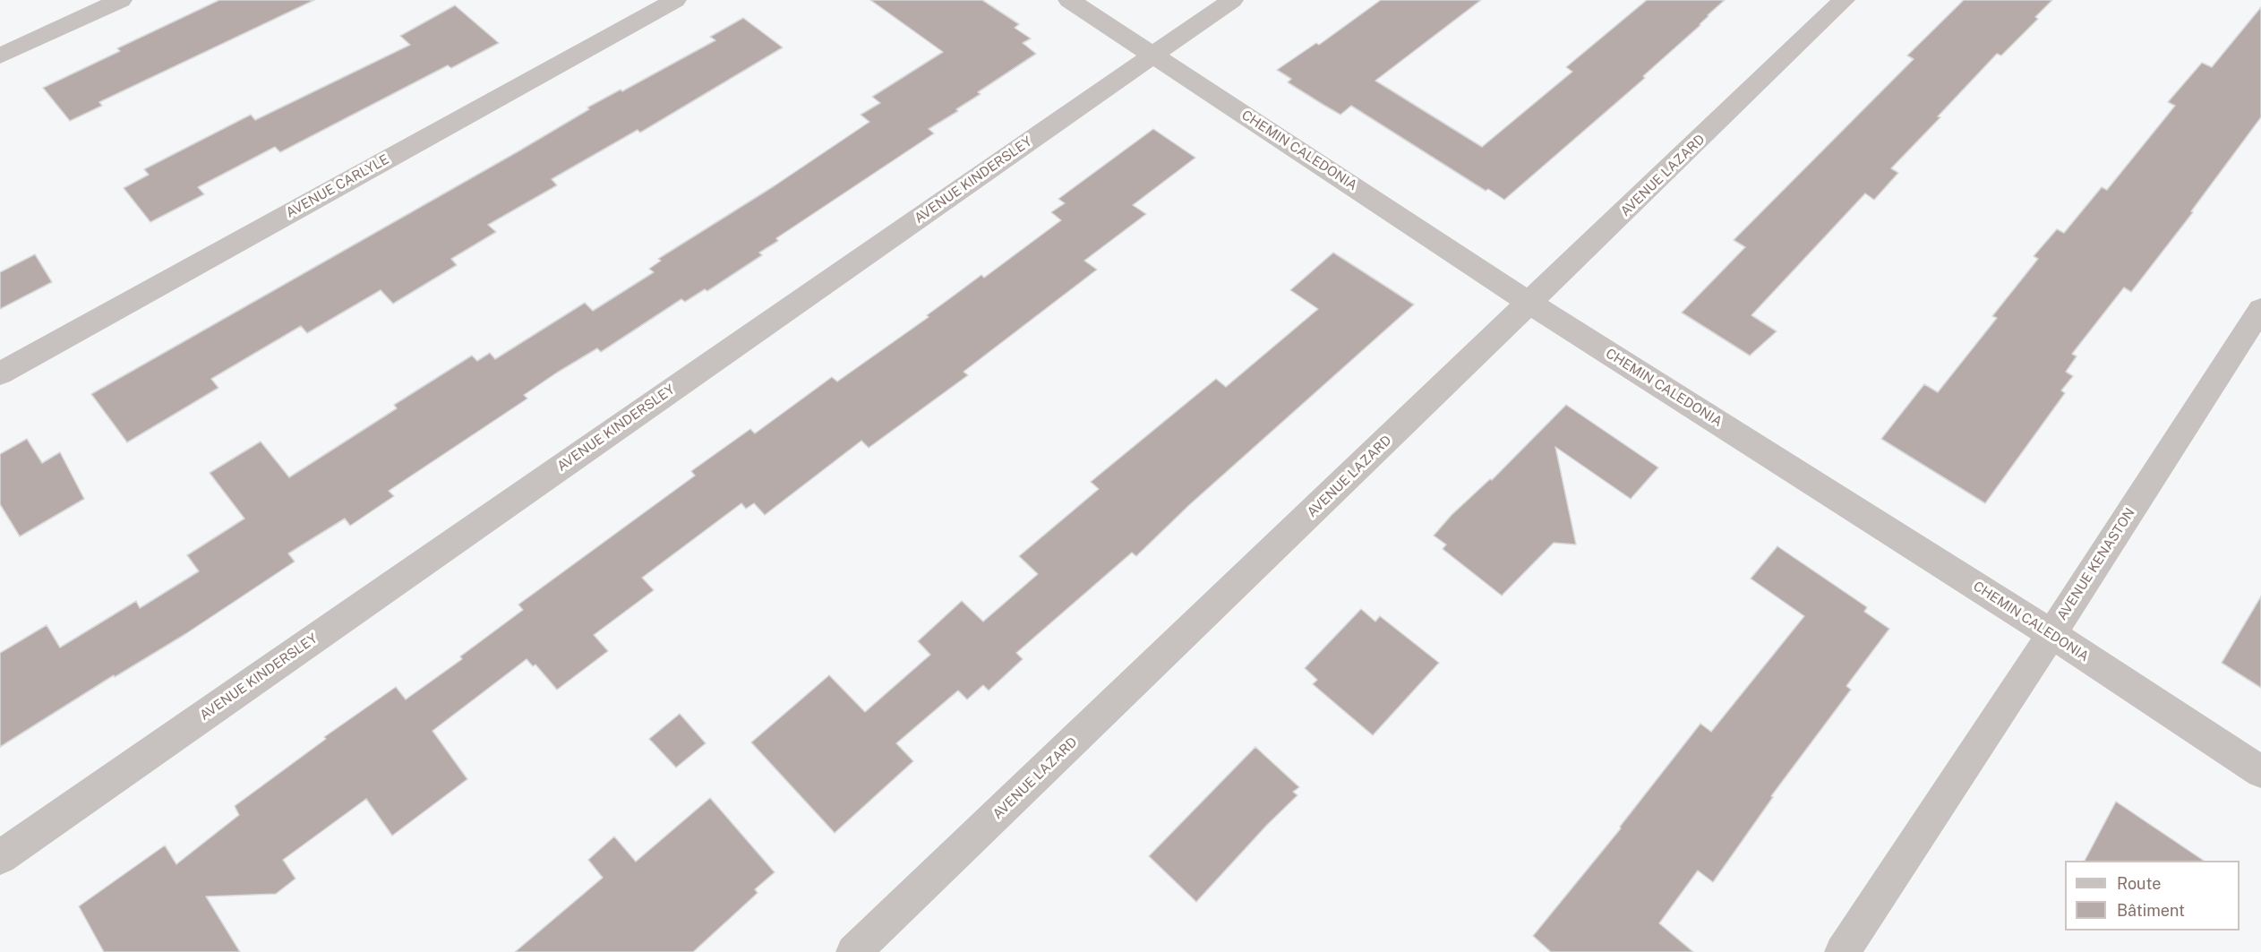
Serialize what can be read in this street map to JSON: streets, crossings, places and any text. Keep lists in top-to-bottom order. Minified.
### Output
{"streets":{"street":["CHEMIN CALEDONIA","AVENUE LAZARD","AVENUE KINDERSLEY","AVENUE CARLYLE","AVENUE KENASTON"]},"crossings":[["CHEMIN CALEDONIA","AVENUE LAZARD"],["CHEMIN CALEDONIA","AVENUE KINDERSLEY"],["CHEMIN CALEDONIA","AVENUE KENASTON"]],"legend":["Route","Bâtiment"]}
